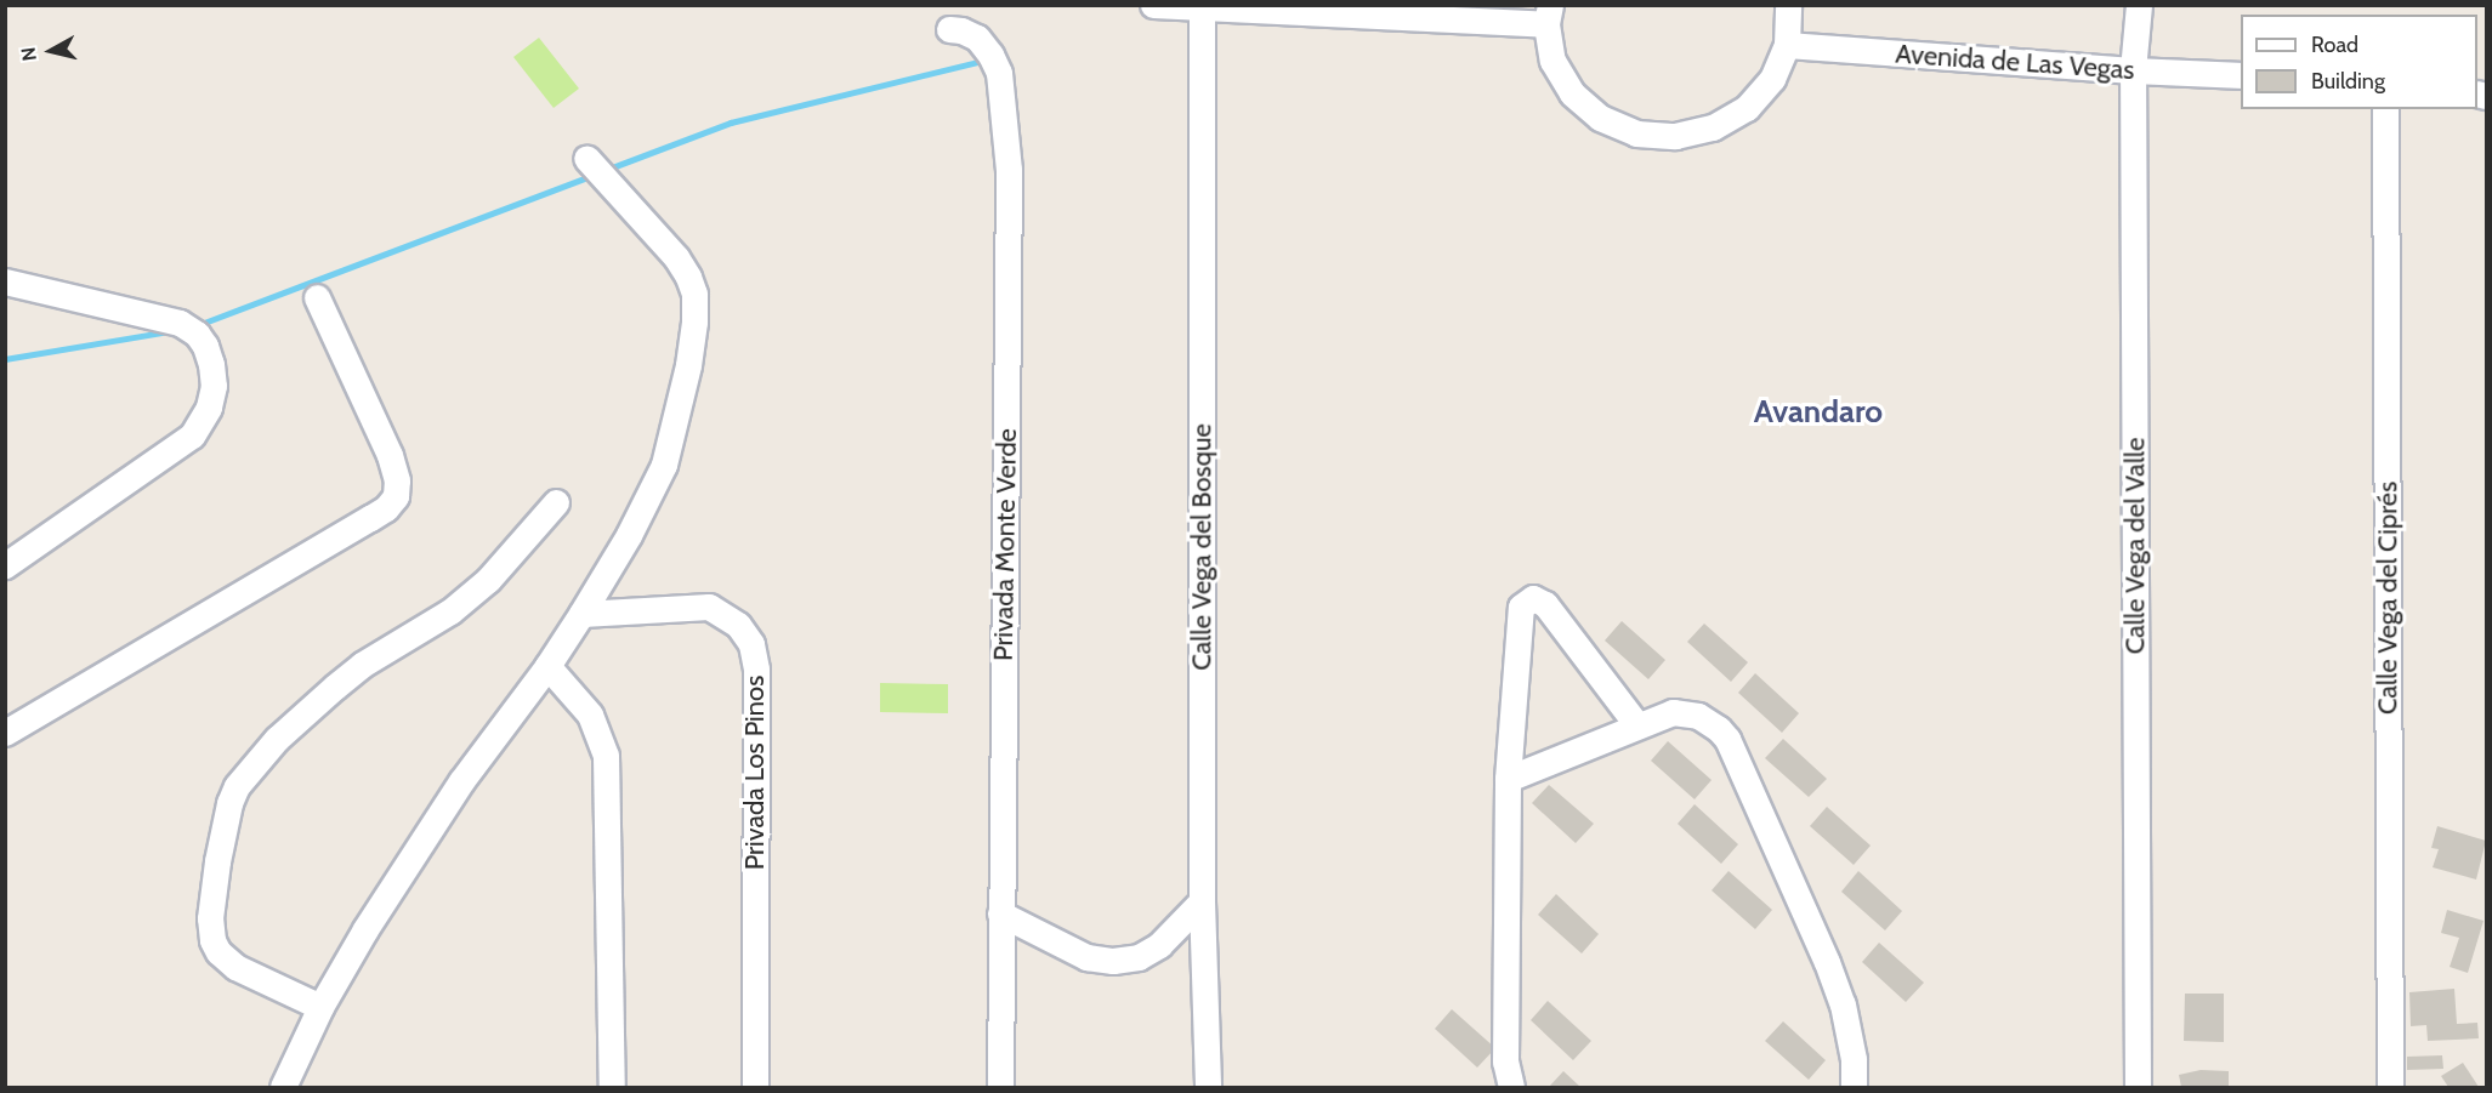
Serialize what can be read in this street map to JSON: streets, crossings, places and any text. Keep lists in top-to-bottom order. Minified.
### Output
{"streets":{"street":["Avenida de Las Vegas","Privada Monte Verde","Calle Vega del Valle","Calle Vega del Bosque","Calle Vega del Ciprés","Privada Los Pinos"]},"crossings":[["Avenida de Las Vegas","Calle Vega del Valle"]],"districts":["Avandaro"],"legend":["Road","Building"],"north":"left"}
